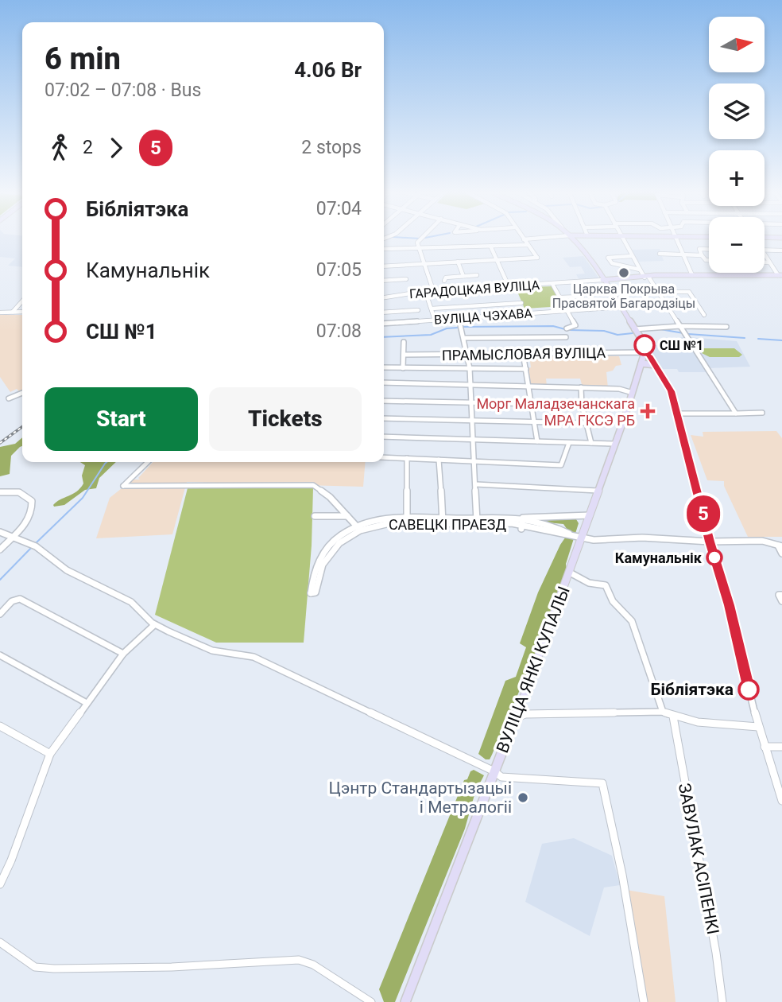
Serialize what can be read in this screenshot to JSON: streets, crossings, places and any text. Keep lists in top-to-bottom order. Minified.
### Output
{"streets":{"main road":["ВУЛІЦА ЯНКІ КУПАЛЫ"],"street":["ГАРАДОЦКАЯ ВУЛІЦА","ВУЛІЦА ЧЭХАВА","ПРАМЫСЛОВАЯ ВУЛІЦА","САВЕЦКІ ПРАЕЗД","ЗАВУЛАК АСІПЕНКІ"]},"crossings":[["ПРАМЫСЛОВАЯ ВУЛІЦА","ВУЛІЦА ЯНКІ КУПАЛЫ"],["САВЕЦКІ ПРАЕЗД","ВУЛІЦА ЯНКІ КУПАЛЫ"]],"places":{"other":["Царква Покрыва Прасвятой Багародзіцы","СШ №1","Камунальнік","Бібліятэка","Цэнтр Стандартызацыі і Метралогіі"],"health":["Морг Маладзечанскага МРА ГКСЭ РБ"]},"lines":["bus line 5"],"north":"right","page":{"on_map":"5","map_buttons":["+","−"],"heading":["6 min","07:02 – 07:08 · Bus","4.06 Br"],"legs":["2","5","2 stops"],"list":[{"name":"Бібліятэка","value":"07:04"},{"name":"Камунальнік","value":"07:05"},{"name":"СШ №1","value":"07:08"}],"buttons":["Start","Tickets"]}}
